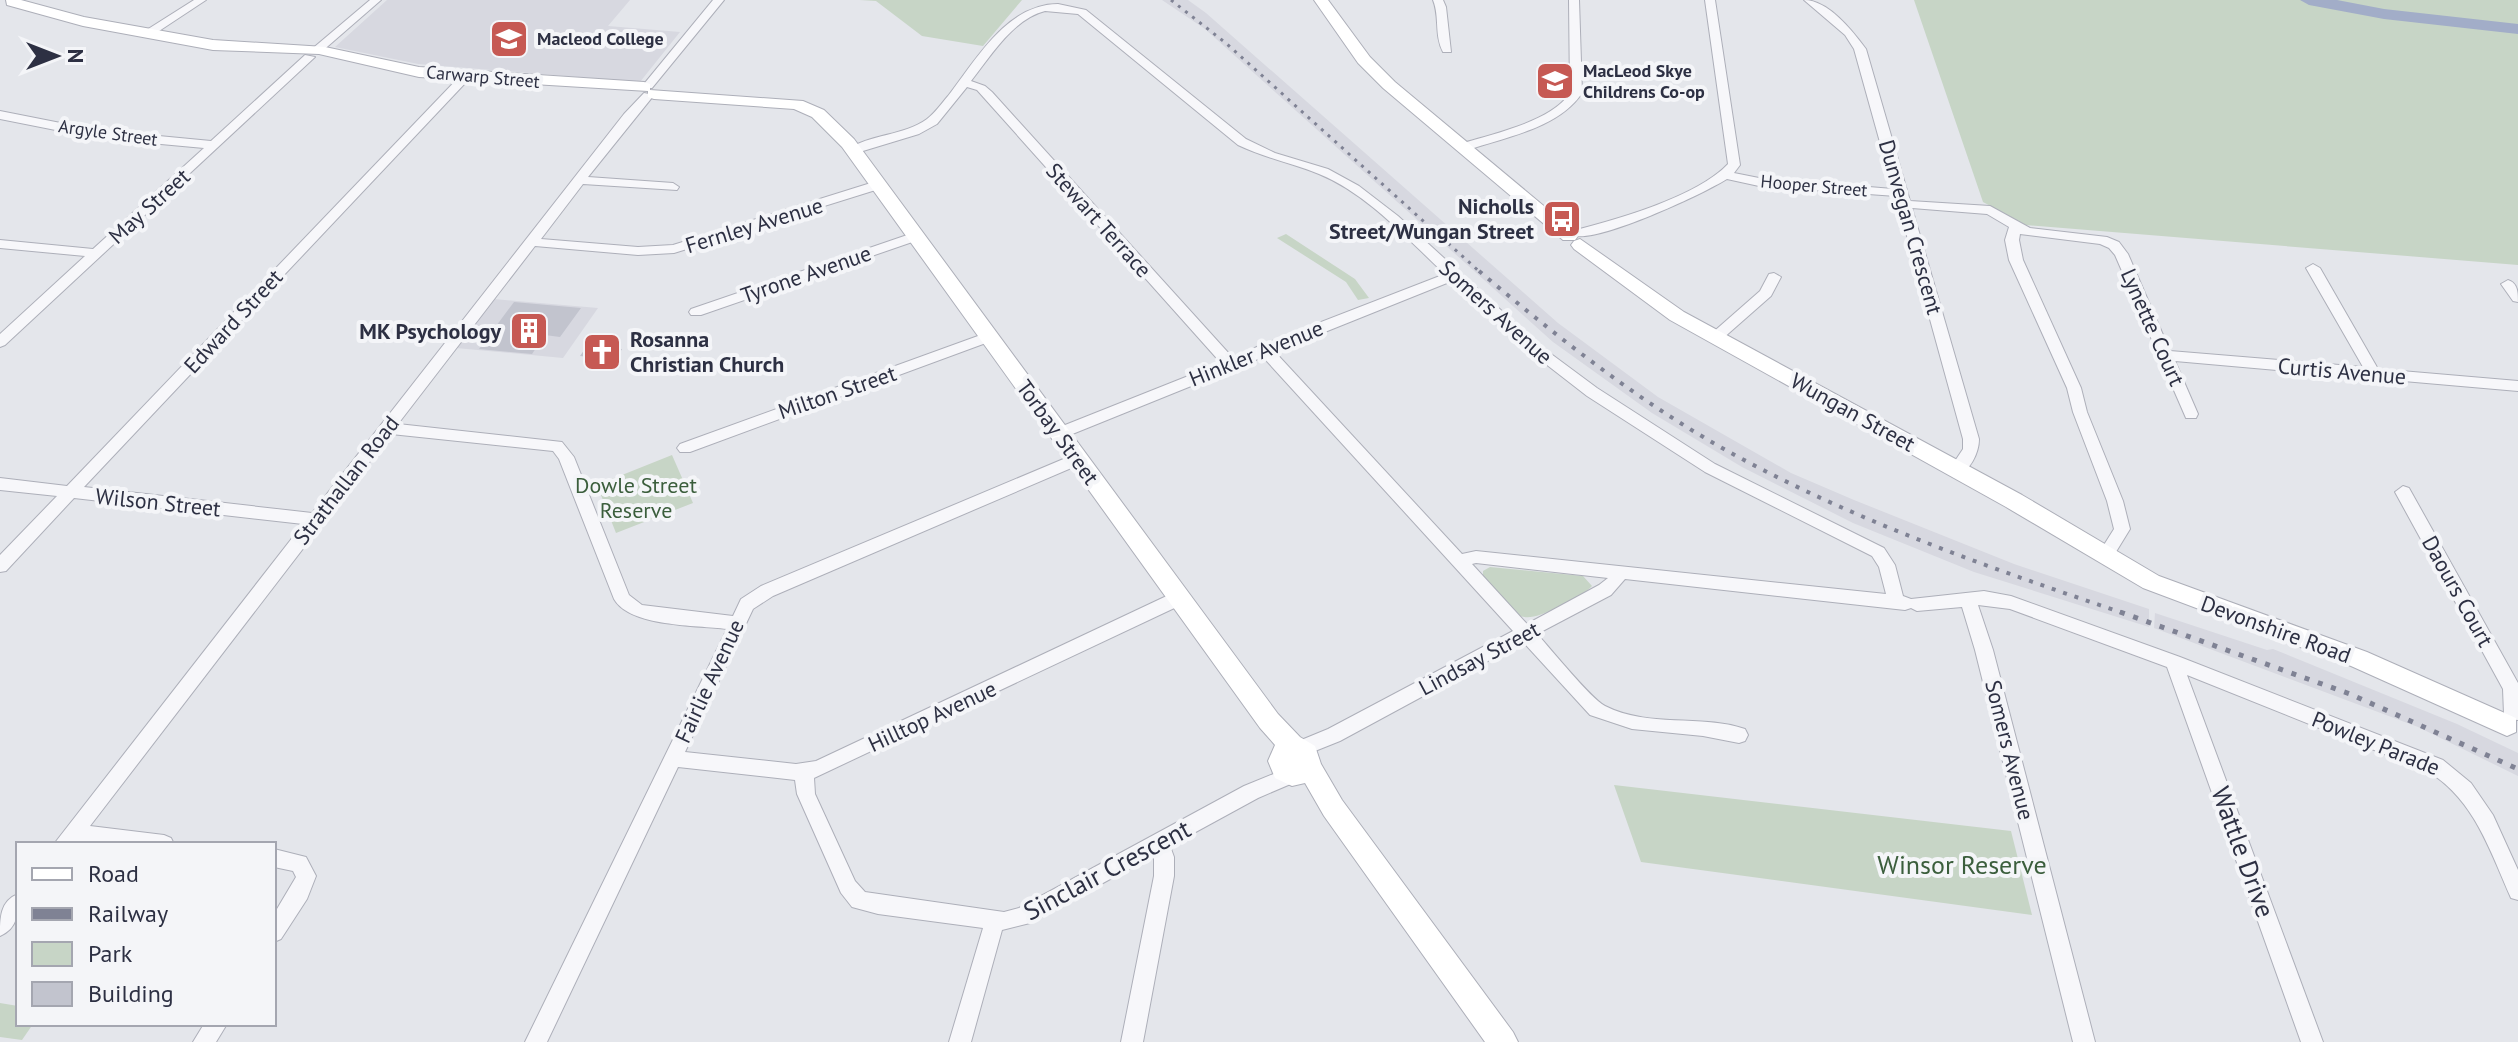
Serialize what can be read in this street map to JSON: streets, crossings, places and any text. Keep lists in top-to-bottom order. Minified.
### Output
{"streets":{"street":["Carwarp Street","Argyle Street","Hooper Street","May Street","Stewart Terrace","Fernley Avenue","Dunvegan Crescent","Tyrone Avenue","Somers Avenue","Edward Street","Lynette Court","Hinkler Avenue","Curtis Avenue","Milton Street","Wungan Street","Torbay Street","Strathallan Road","Wilson Street","Daours Court","Devonshire Road","Lindsay Street","Fairlie Avenue","Hilltop Avenue","Powley Parade","Wattle Drive","Sinclair Crescent"]},"crossings":[["Carwarp Street","May Street"],["Carwarp Street","Edward Street"],["Carwarp Street","Torbay Street"],["Carwarp Street","Strathallan Road"],["Argyle Street","May Street"],["Hooper Street","Dunvegan Crescent"],["Hooper Street","Lynette Court"],["Stewart Terrace","Hinkler Avenue"],["Fernley Avenue","Torbay Street"],["Fernley Avenue","Strathallan Road"],["Dunvegan Crescent","Wungan Street"],["Tyrone Avenue","Torbay Street"],["Somers Avenue","Hinkler Avenue"],["Edward Street","Wilson Street"],["Lynette Court","Curtis Avenue"],["Hinkler Avenue","Torbay Street"],["Milton Street","Torbay Street"],["Wungan Street","Devonshire Road"],["Torbay Street","Lindsay Street"],["Torbay Street","Fairlie Avenue"],["Torbay Street","Hilltop Avenue"],["Torbay Street","Sinclair Crescent"],["Strathallan Road","Wilson Street"],["Daours Court","Devonshire Road"],["Lindsay Street","Sinclair Crescent"],["Fairlie Avenue","Hilltop Avenue"],["Hilltop Avenue","Sinclair Crescent"],["Powley Parade","Wattle Drive"]],"parks":["Dowle Street Reserve","Winsor Reserve"],"places":{"school or university":["Macleod College","MacLeod Skye Childrens Co-op"],"bus stop":["Nicholls Street/Wungan Street"],"building":["MK Psychology"],"church":["Rosanna Christian Church"]},"legend":["Road","Railway","Park","Building"],"north":"right"}
